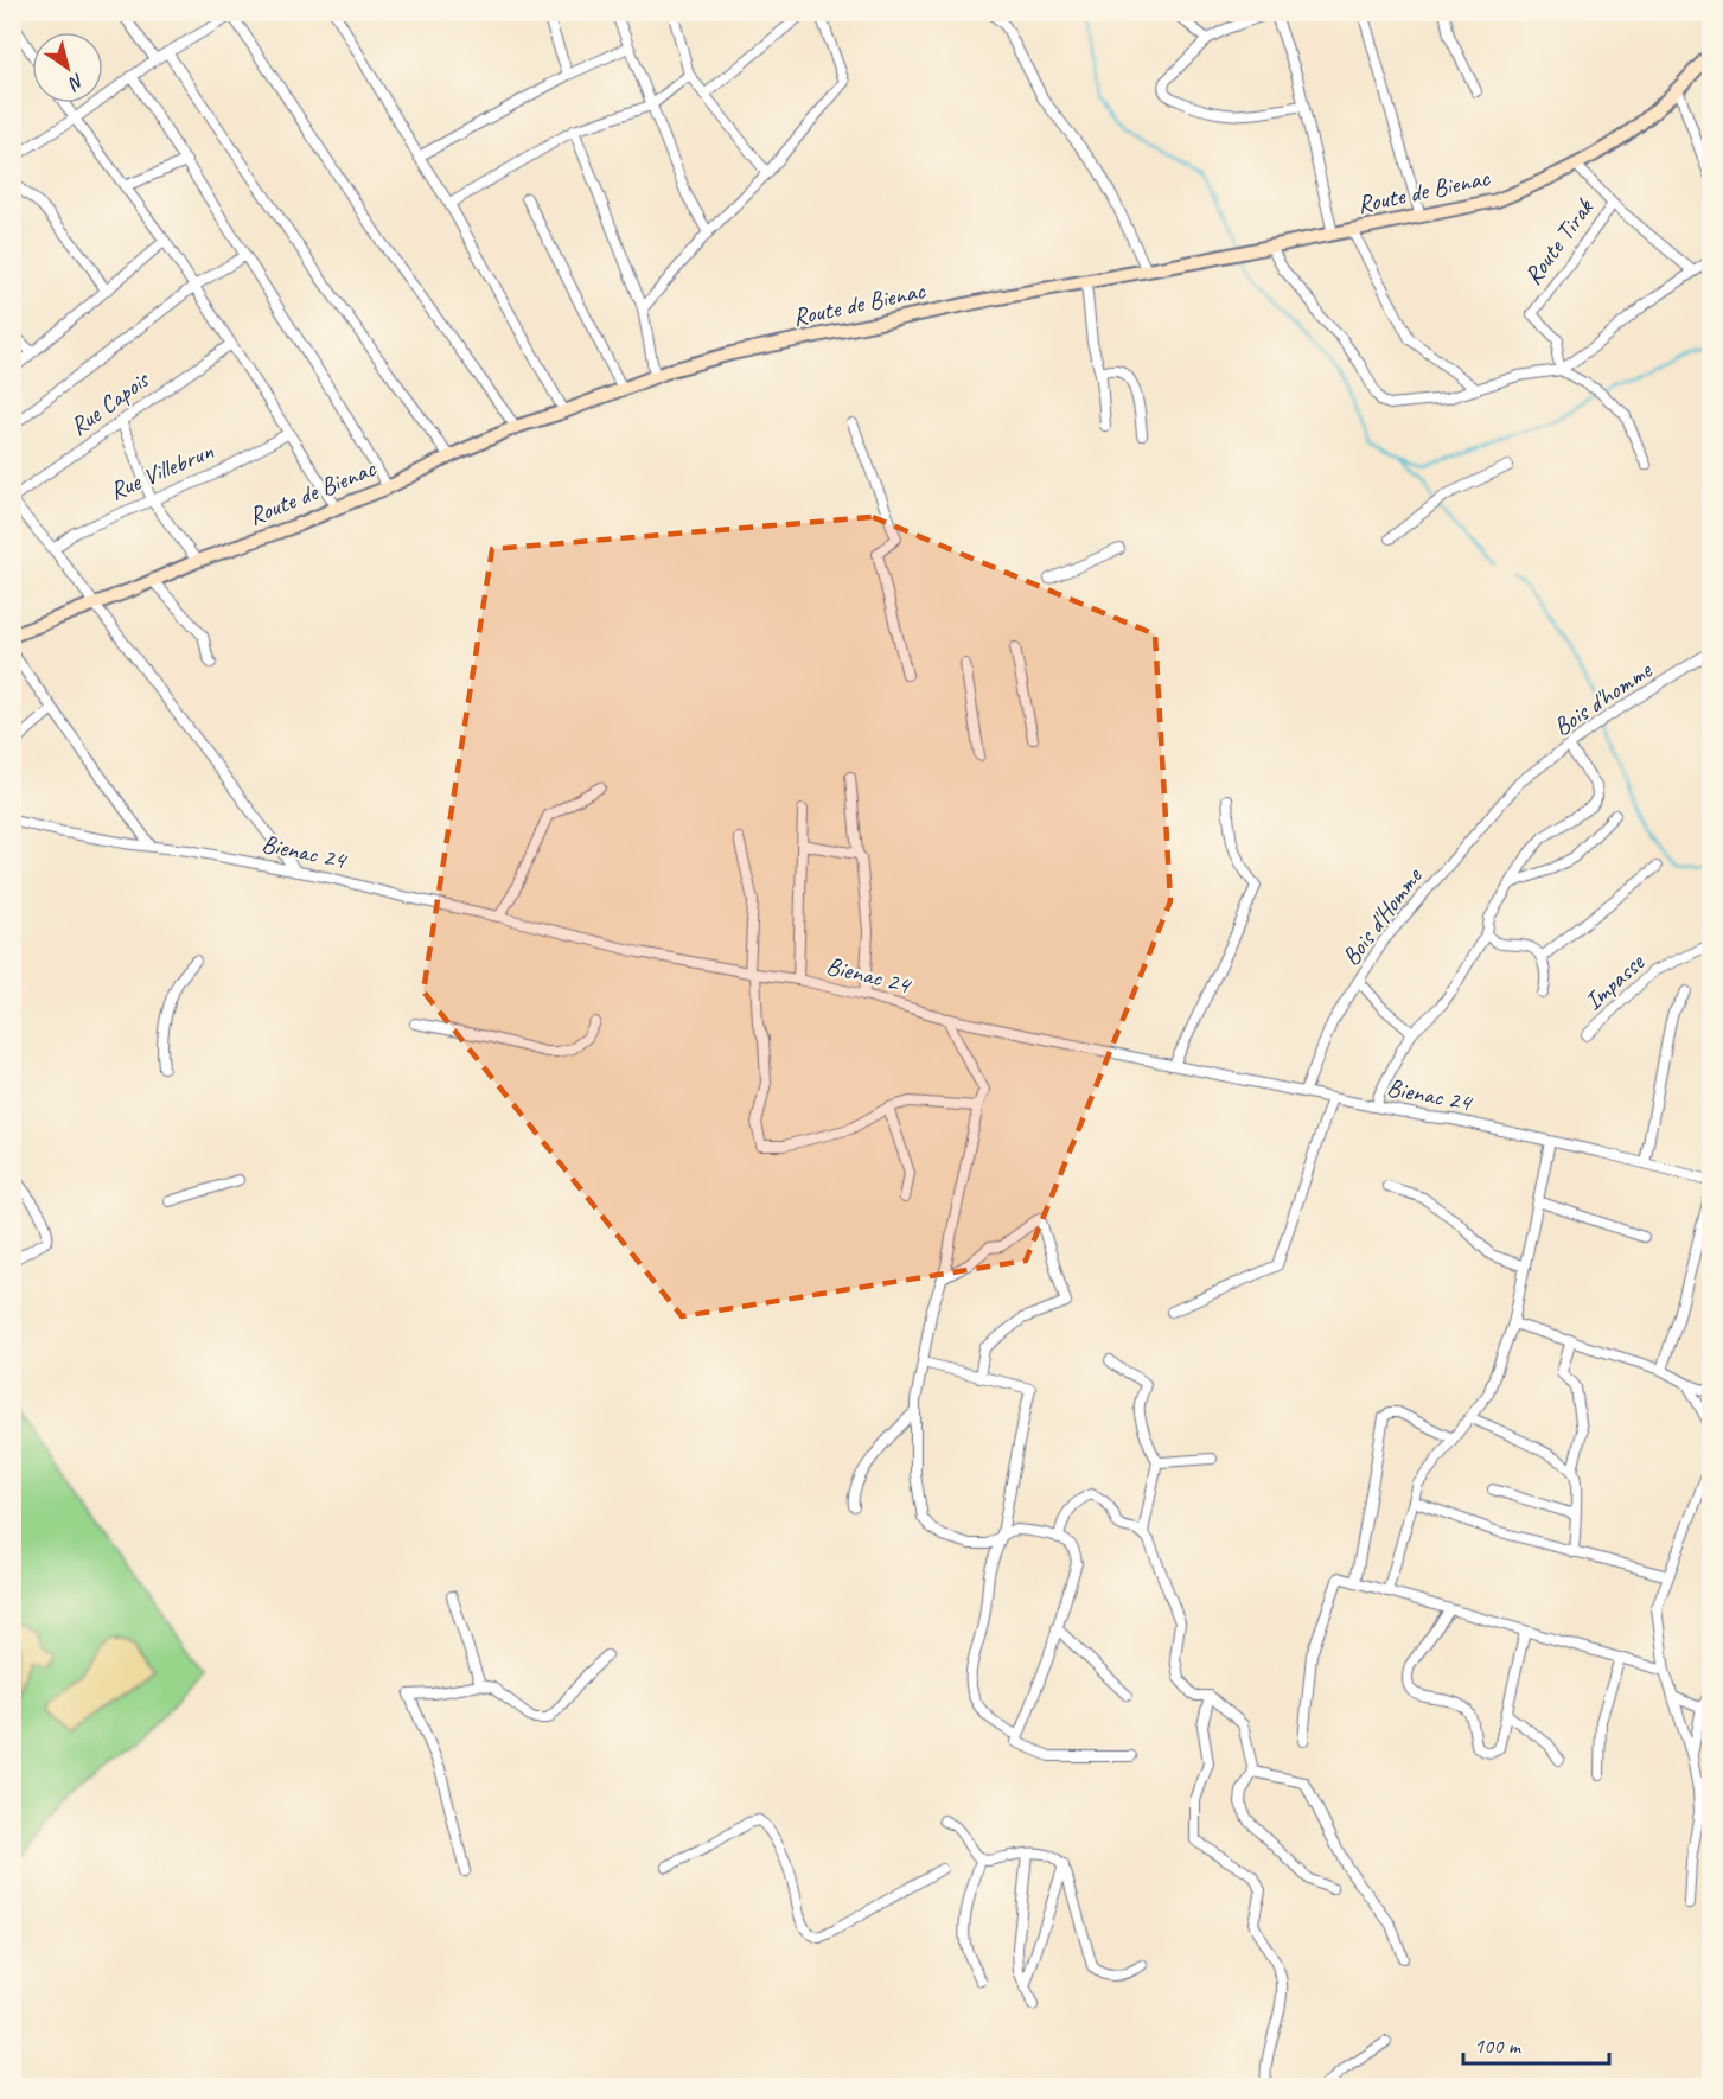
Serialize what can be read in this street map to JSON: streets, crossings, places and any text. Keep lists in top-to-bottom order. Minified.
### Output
{"streets":{"main road":["Route de Bienac"],"street":["Route Tirak","Rue Capois","Rue Villebrun","Bois d'homme","Bienac 24","Bois d'Homme","Impasse"]},"crossings":[["Bois d'homme","Bois d'Homme"],["Bienac 24","Bois d'Homme"]],"scale_bar":"100 m","north":"bottom right"}
